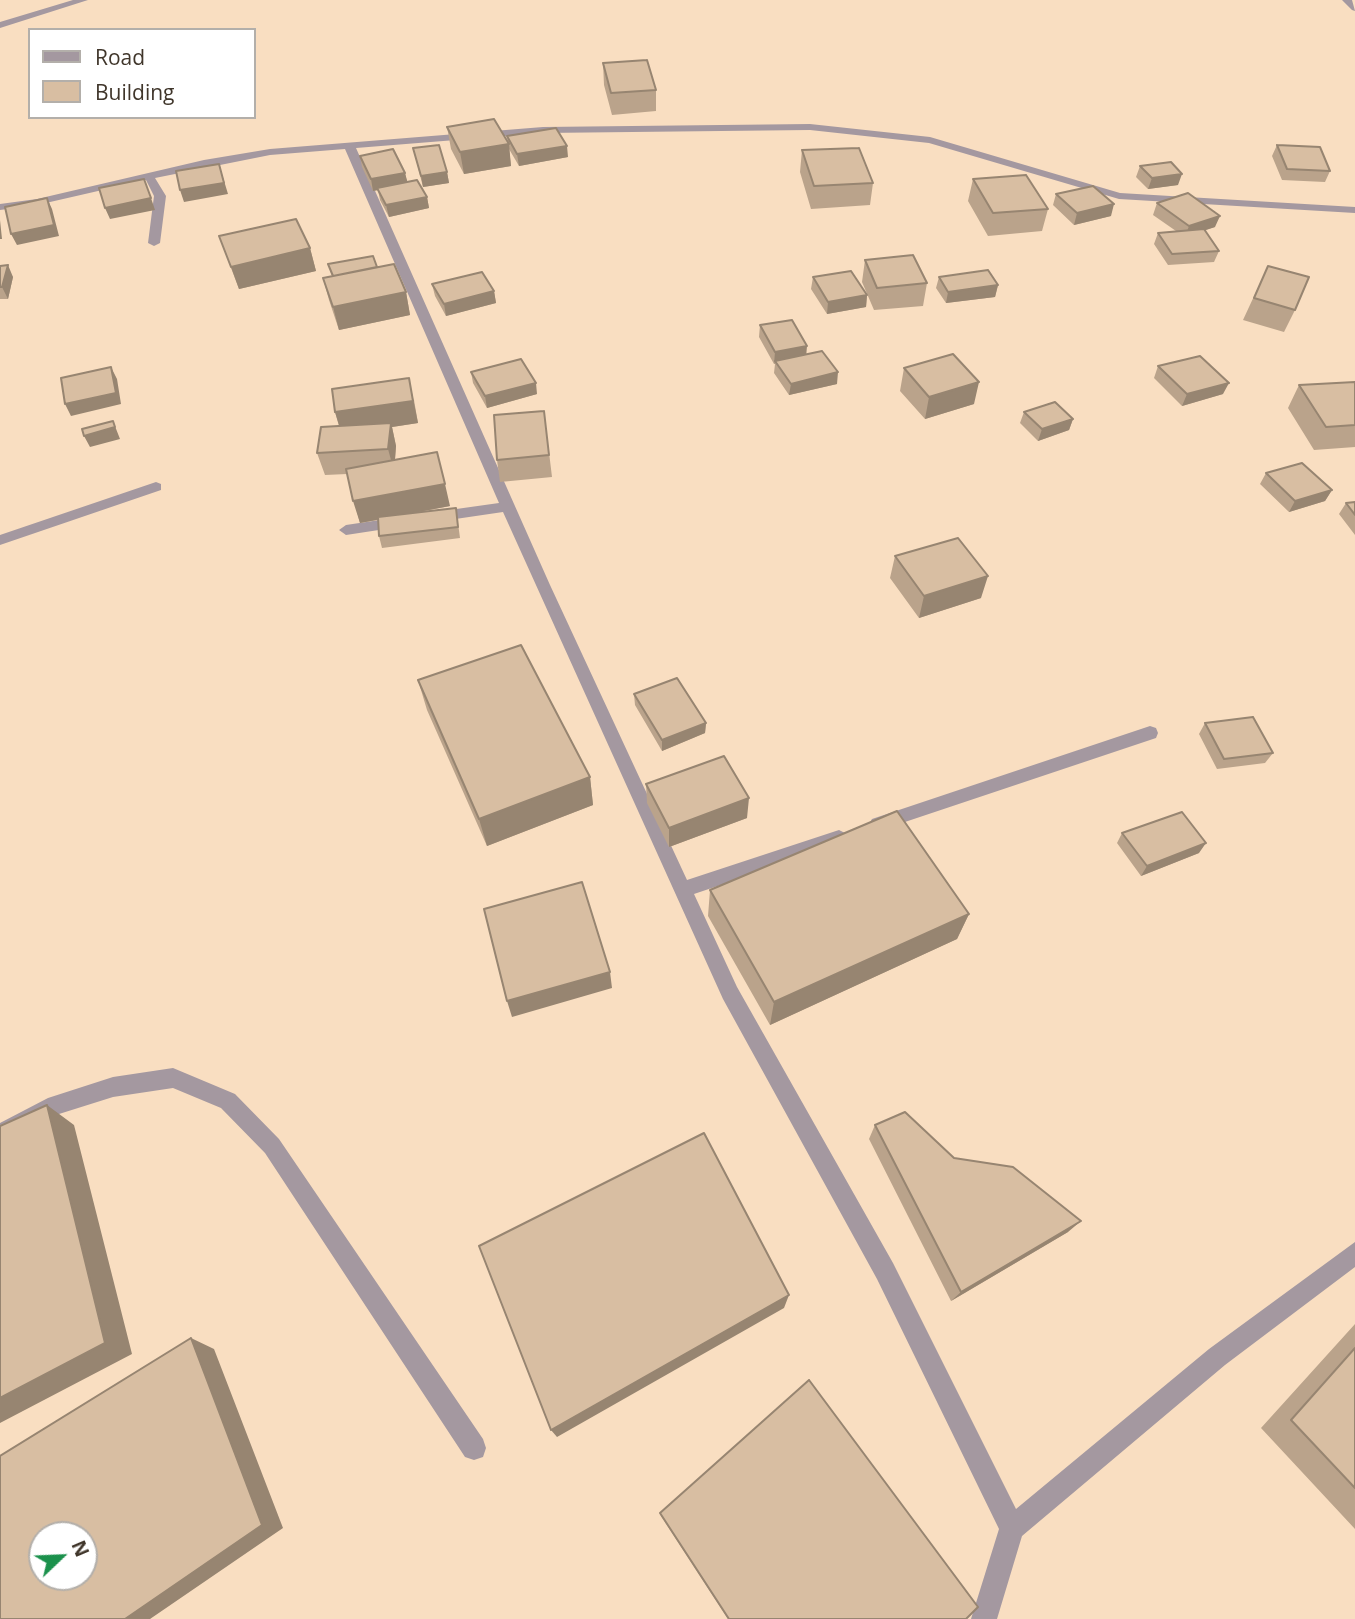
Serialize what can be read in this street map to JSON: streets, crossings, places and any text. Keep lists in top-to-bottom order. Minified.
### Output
{"legend":["Road","Building"],"north":"top right"}
